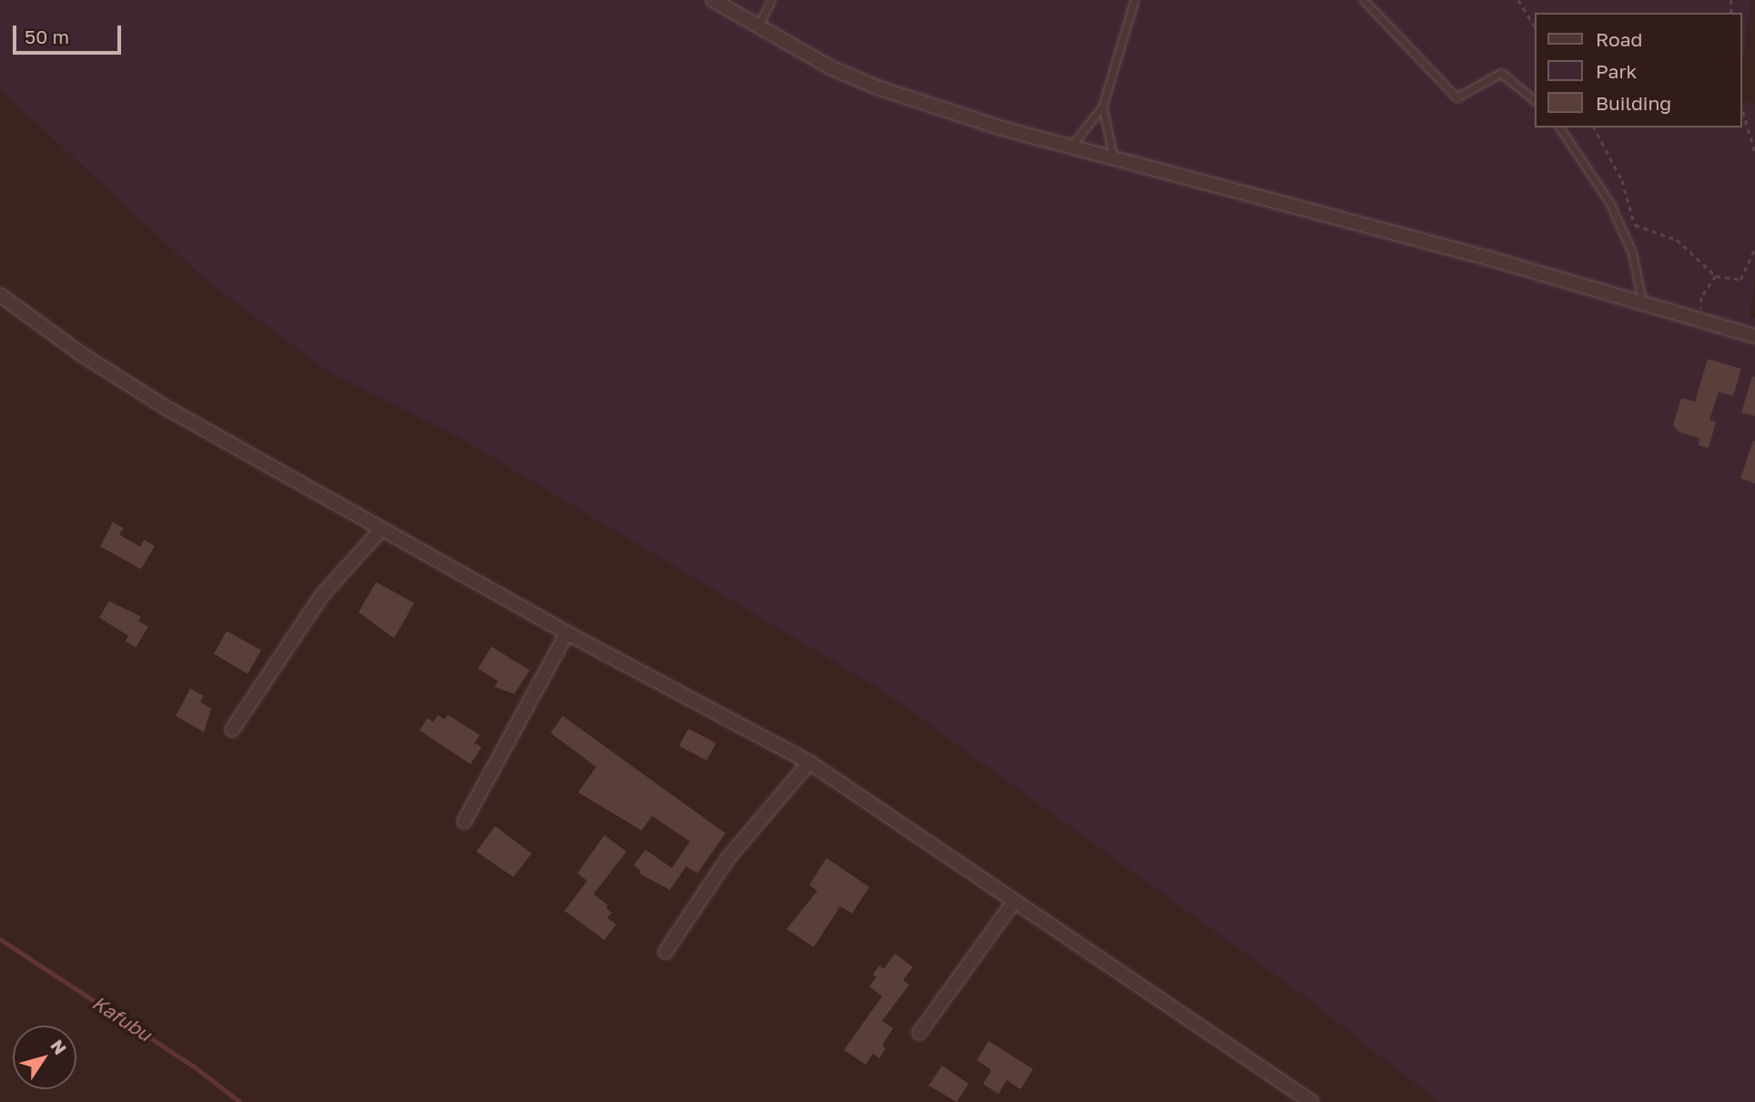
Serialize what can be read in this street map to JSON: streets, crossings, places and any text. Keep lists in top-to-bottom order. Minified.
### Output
{"water":["Kafubu"],"legend":["Road","Park","Building"],"scale_bar":"50 m","north":"top right"}
